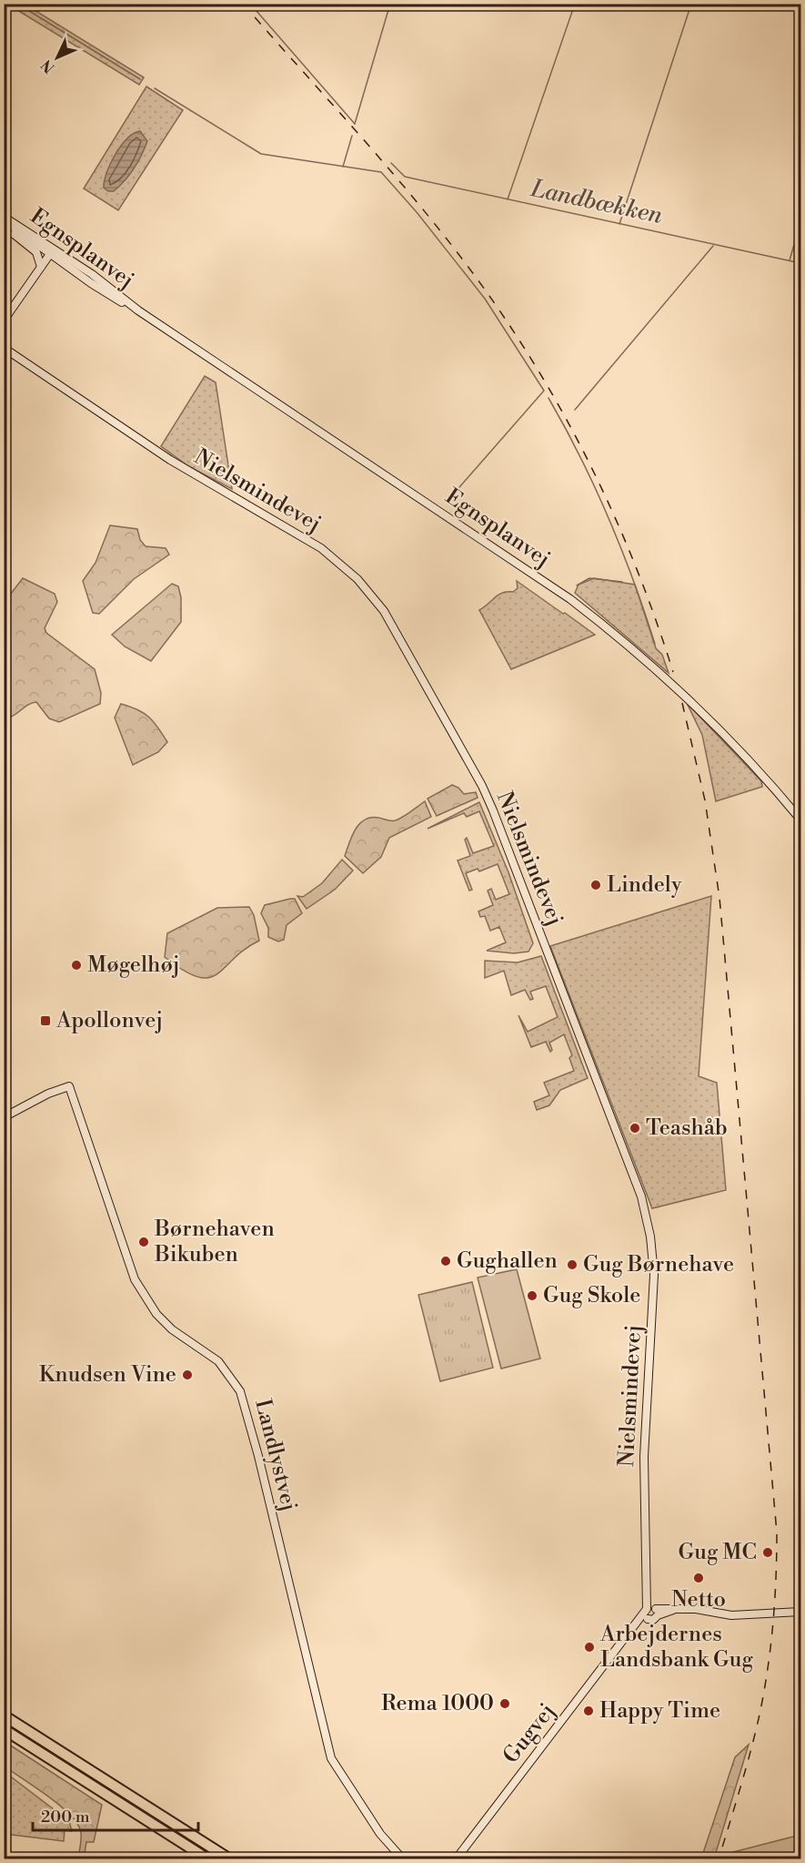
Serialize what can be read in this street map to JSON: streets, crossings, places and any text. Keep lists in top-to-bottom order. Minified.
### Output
{"streets":{"street":["Egnsplanvej","Nielsmindevej","Landlystvej","Gugvej"]},"crossings":[["Nielsmindevej","Gugvej"]],"water":["Landbækken"],"places":{"other":["Lindely","Møgelhøj","Teashåb","Børnehaven Bikuben","Gughallen","Gug Børnehave","Gug Skole","Knudsen Vine","Gug MC","Netto","Arbejdernes Landsbank Gug","Rema 1000","Happy Time"],"transit":["Apollonvej"]},"scale_bar":"200 m","north":"bottom left"}
